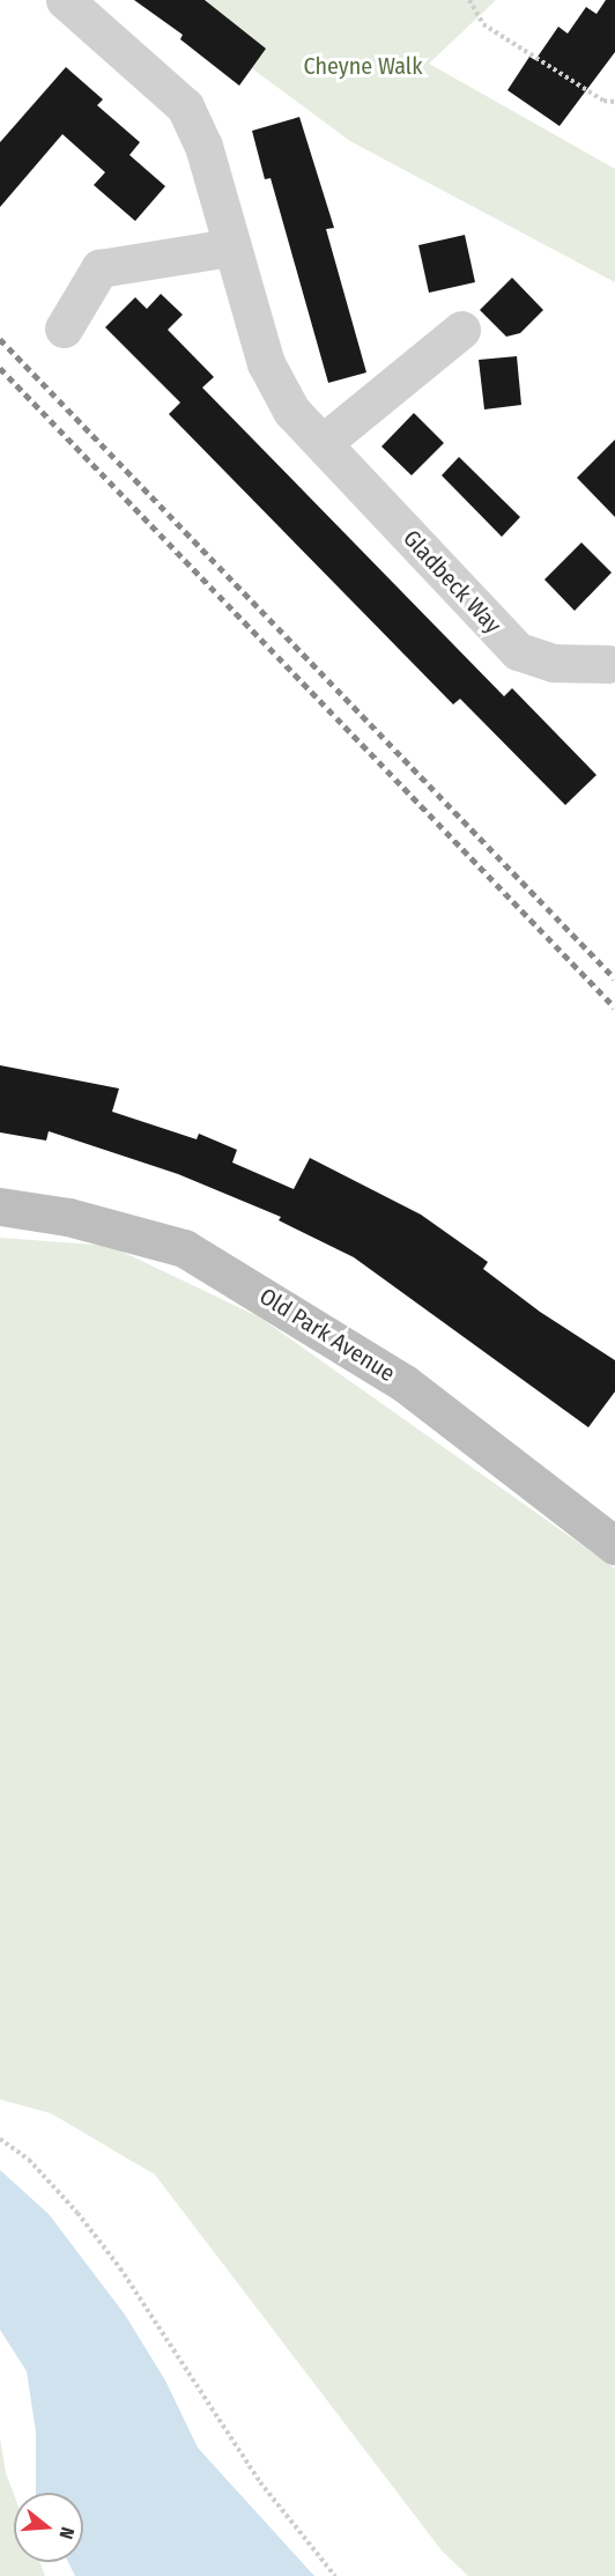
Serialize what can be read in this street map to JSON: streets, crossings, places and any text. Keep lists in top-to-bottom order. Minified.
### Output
{"streets":{"street":["Gladbeck Way","Old Park Avenue"]},"parks":["Cheyne Walk"],"north":"right"}
